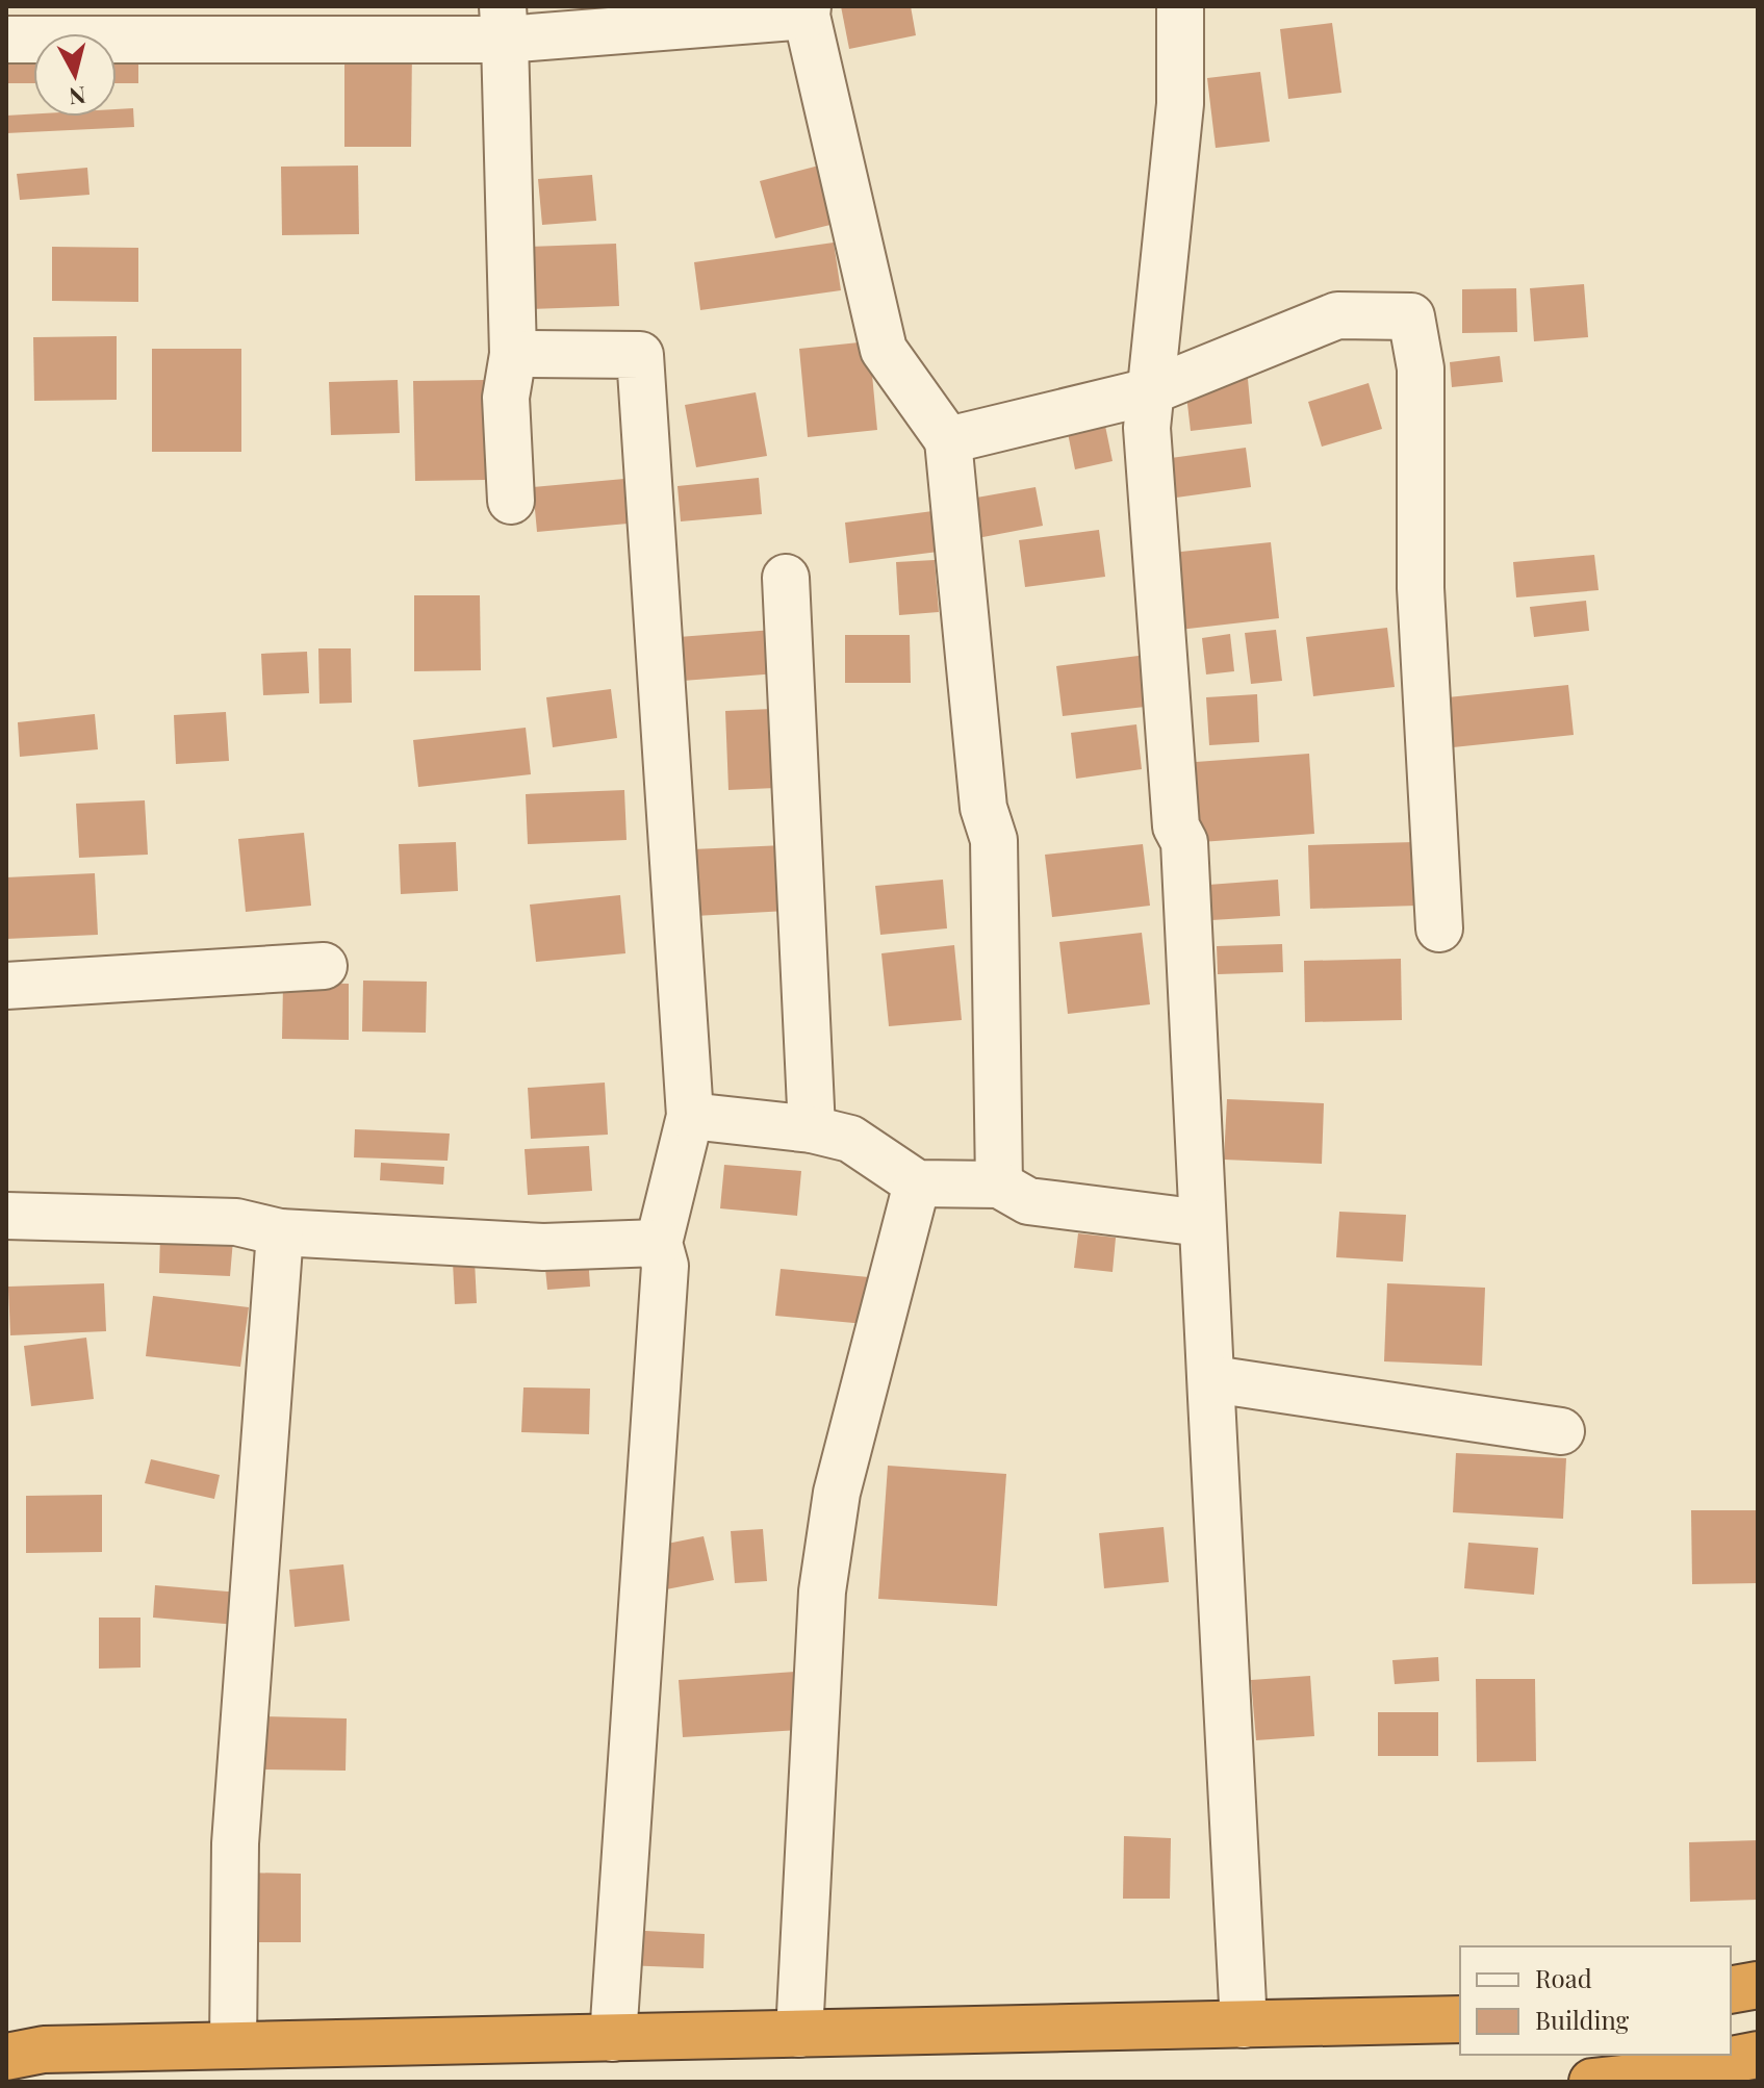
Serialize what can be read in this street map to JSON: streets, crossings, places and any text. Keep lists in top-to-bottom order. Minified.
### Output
{"legend":["Road","Building"],"north":"bottom"}
